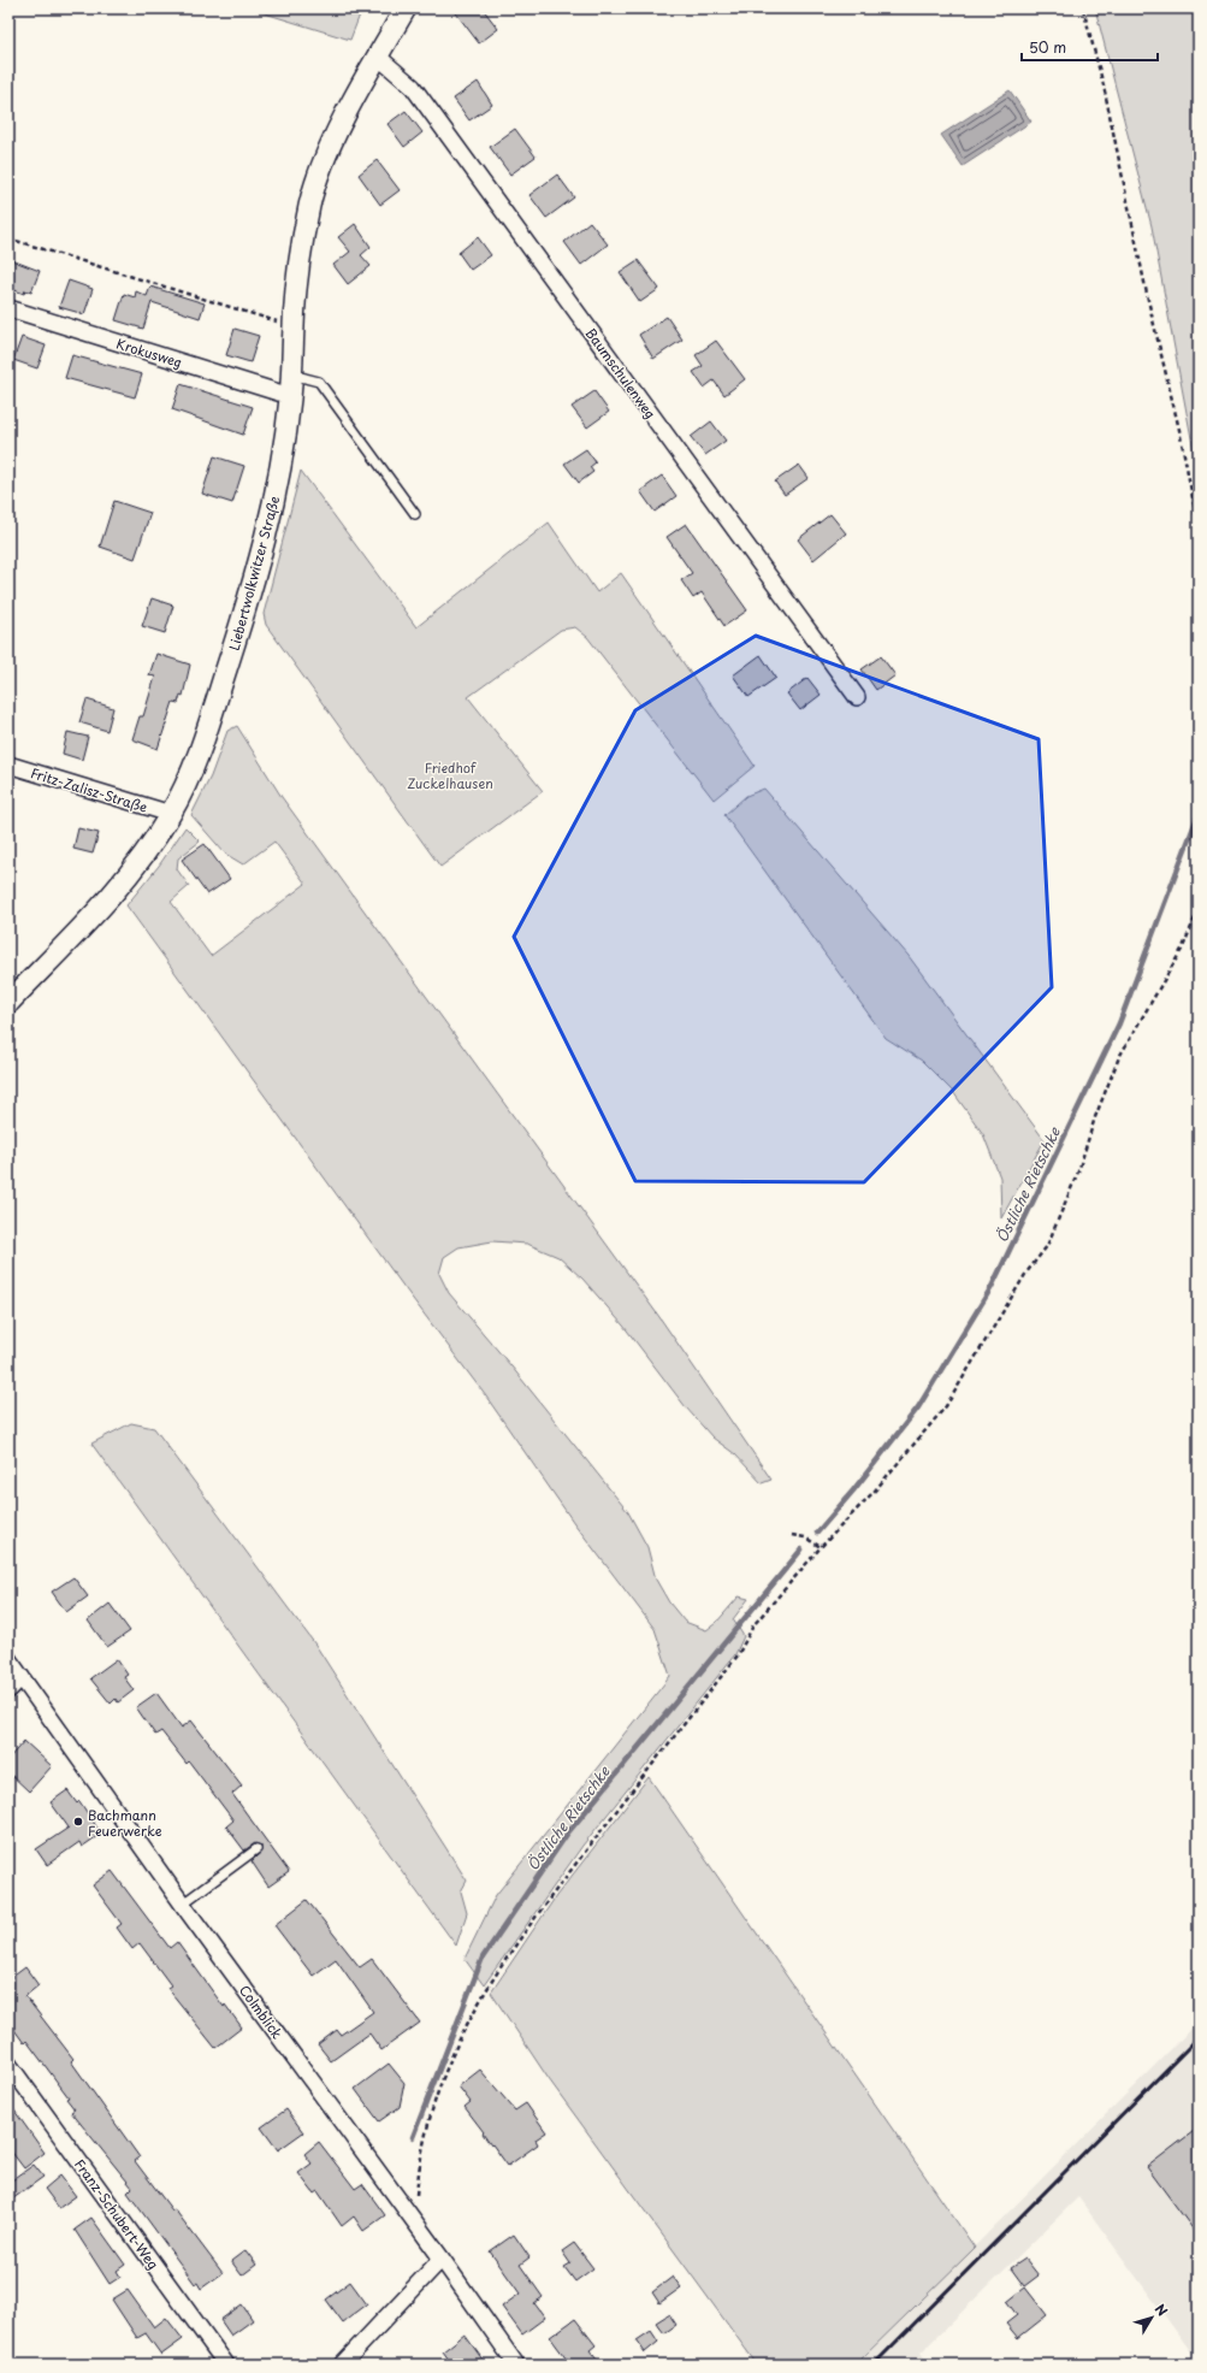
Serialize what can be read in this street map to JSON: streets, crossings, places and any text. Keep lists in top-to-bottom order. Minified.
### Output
{"streets":{"street":["Krokusweg","Baumschulenweg","Liebertwolkwitzer Straße","Fritz-Zalisz-Straße","Colmblick","Franz-Schubert-Weg"]},"crossings":[["Krokusweg","Liebertwolkwitzer Straße"],["Baumschulenweg","Liebertwolkwitzer Straße"],["Liebertwolkwitzer Straße","Fritz-Zalisz-Straße"]],"water":["Östliche Rietschke"],"parks":["Friedhof Zuckelhausen"],"places":["Bachmann Feuerwerke"],"scale_bar":"50 m","north":"top right"}
